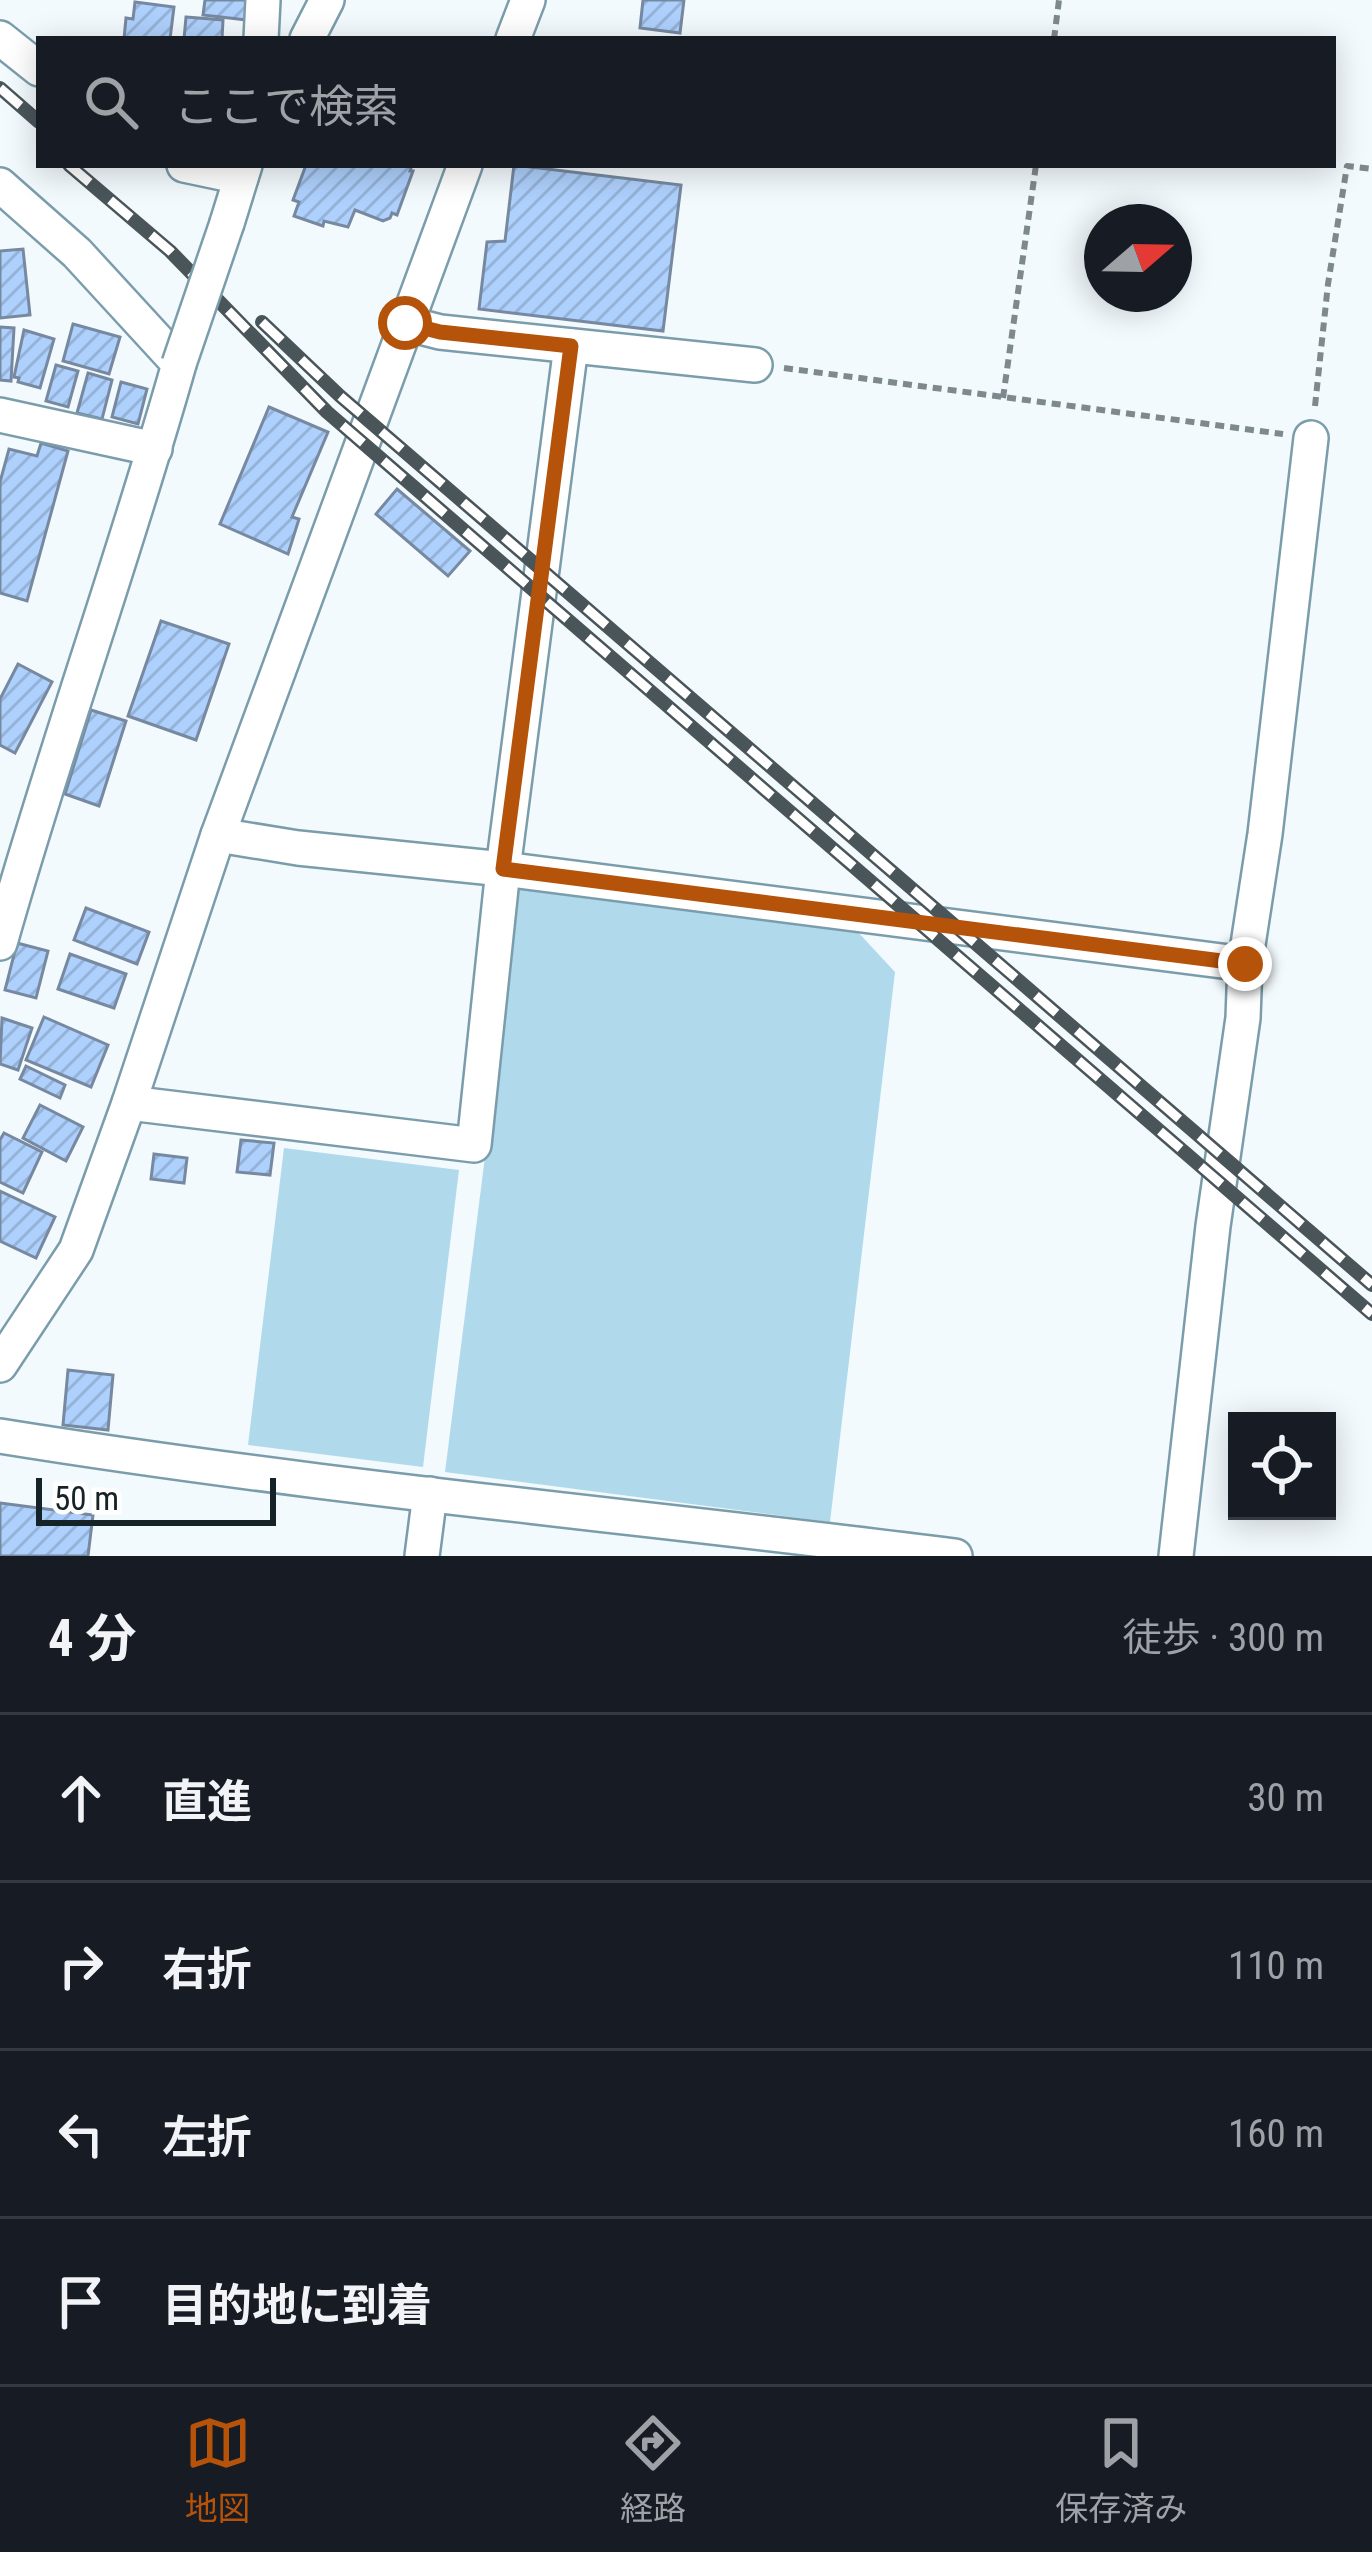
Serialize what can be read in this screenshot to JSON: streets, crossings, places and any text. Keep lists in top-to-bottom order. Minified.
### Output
{"scale_bar":"50 m","north":"right","page":{"search":"ここで検索","scale":"50 m","heading":["4 分","徒歩 · 300 m"],"list":[["直進","30 m"],["右折","110 m"],["左折","160 m"],"目的地に到着"],"nav":["地図","経路","保存済み"]}}
